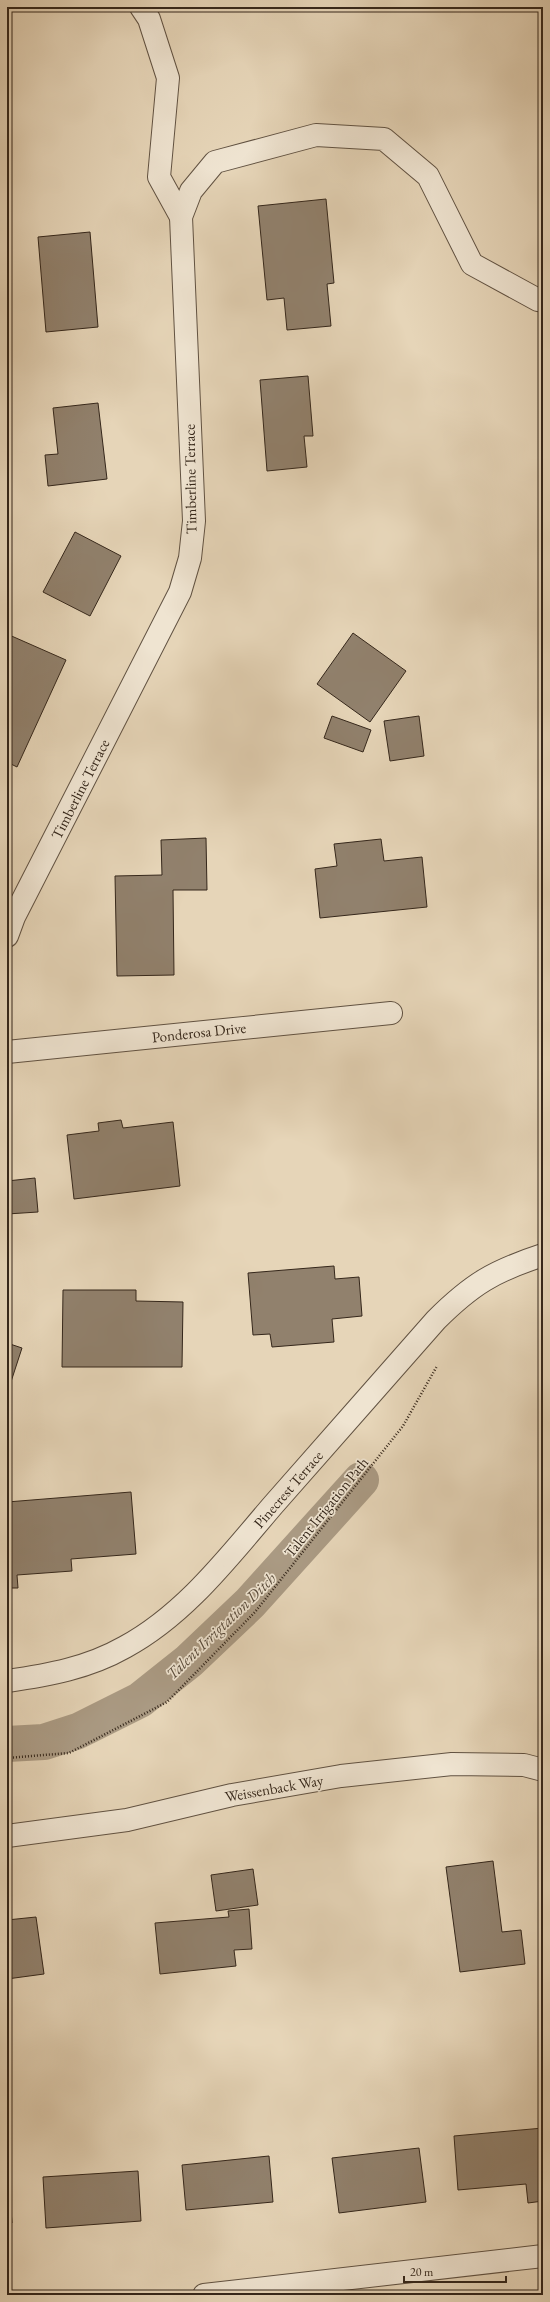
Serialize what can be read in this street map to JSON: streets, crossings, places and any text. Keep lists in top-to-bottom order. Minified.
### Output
{"streets":{"street":["Timberline Terrace","Ponderosa Drive","Pinecrest Terrace","Weissenback Way"],"path":["Talent Irrigation Path"]},"water":["Talent Irrigtation Ditch"],"scale_bar":"20 m"}
